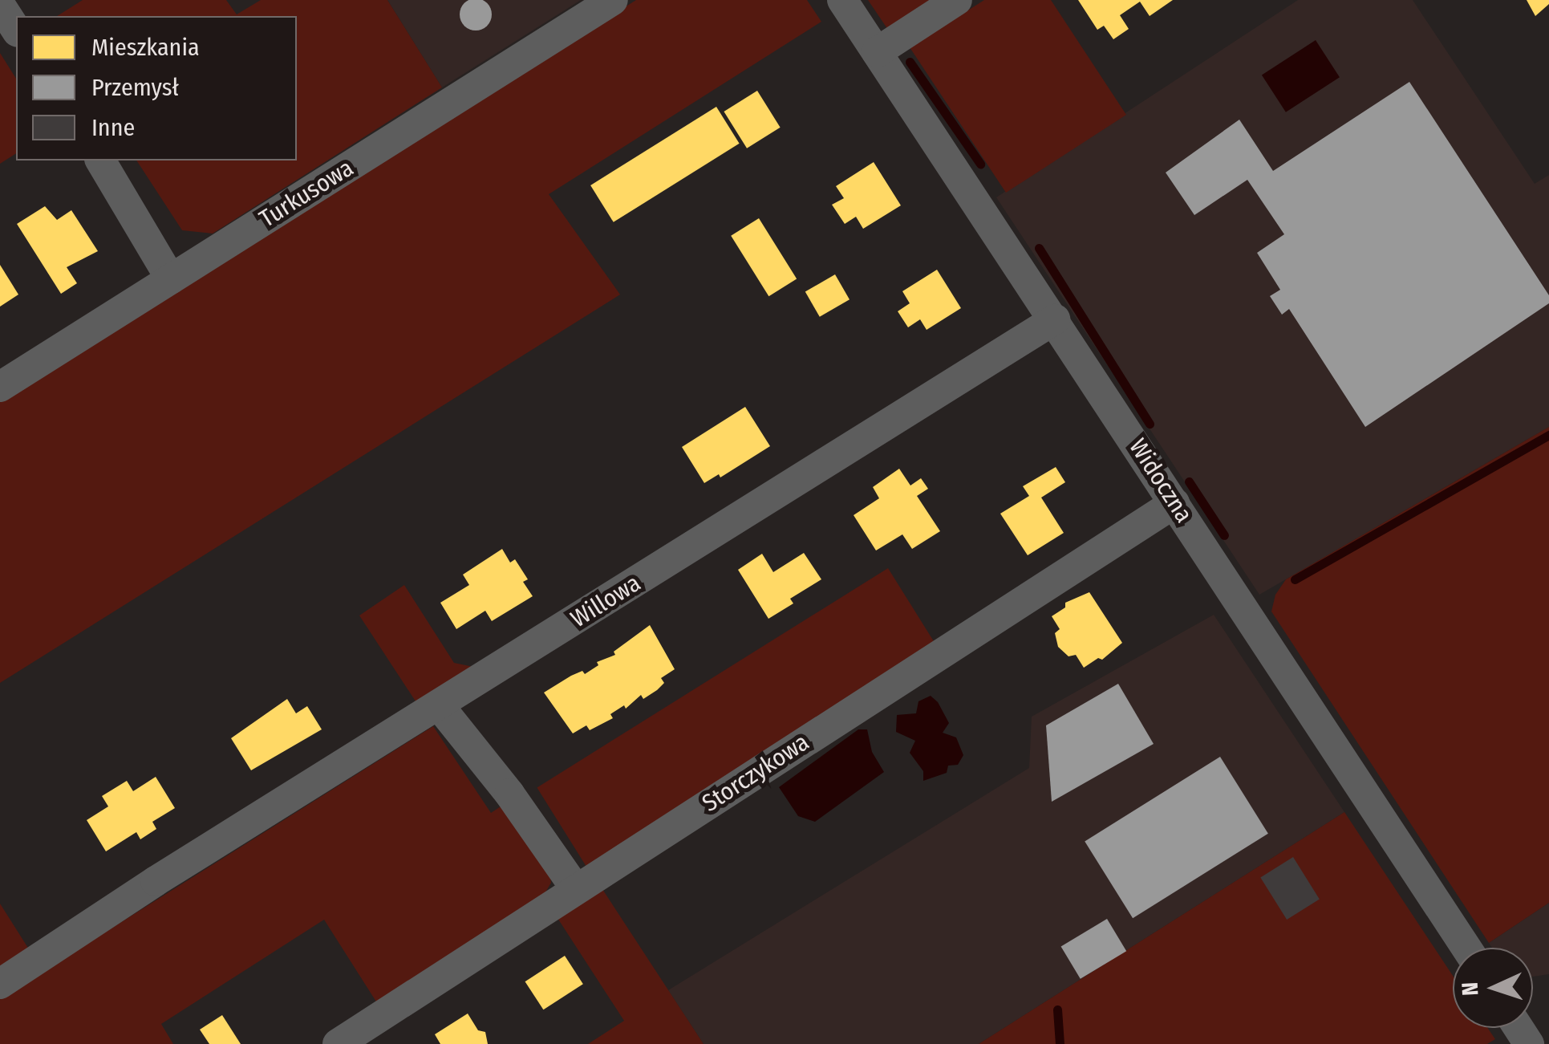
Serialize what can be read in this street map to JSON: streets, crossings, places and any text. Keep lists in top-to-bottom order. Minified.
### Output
{"streets":{"street":["Turkusowa","Widoczna","Willowa","Storczykowa"]},"crossings":[["Widoczna","Willowa"],["Widoczna","Storczykowa"]],"legend":["Mieszkania","Przemysł","Inne"],"north":"left"}
